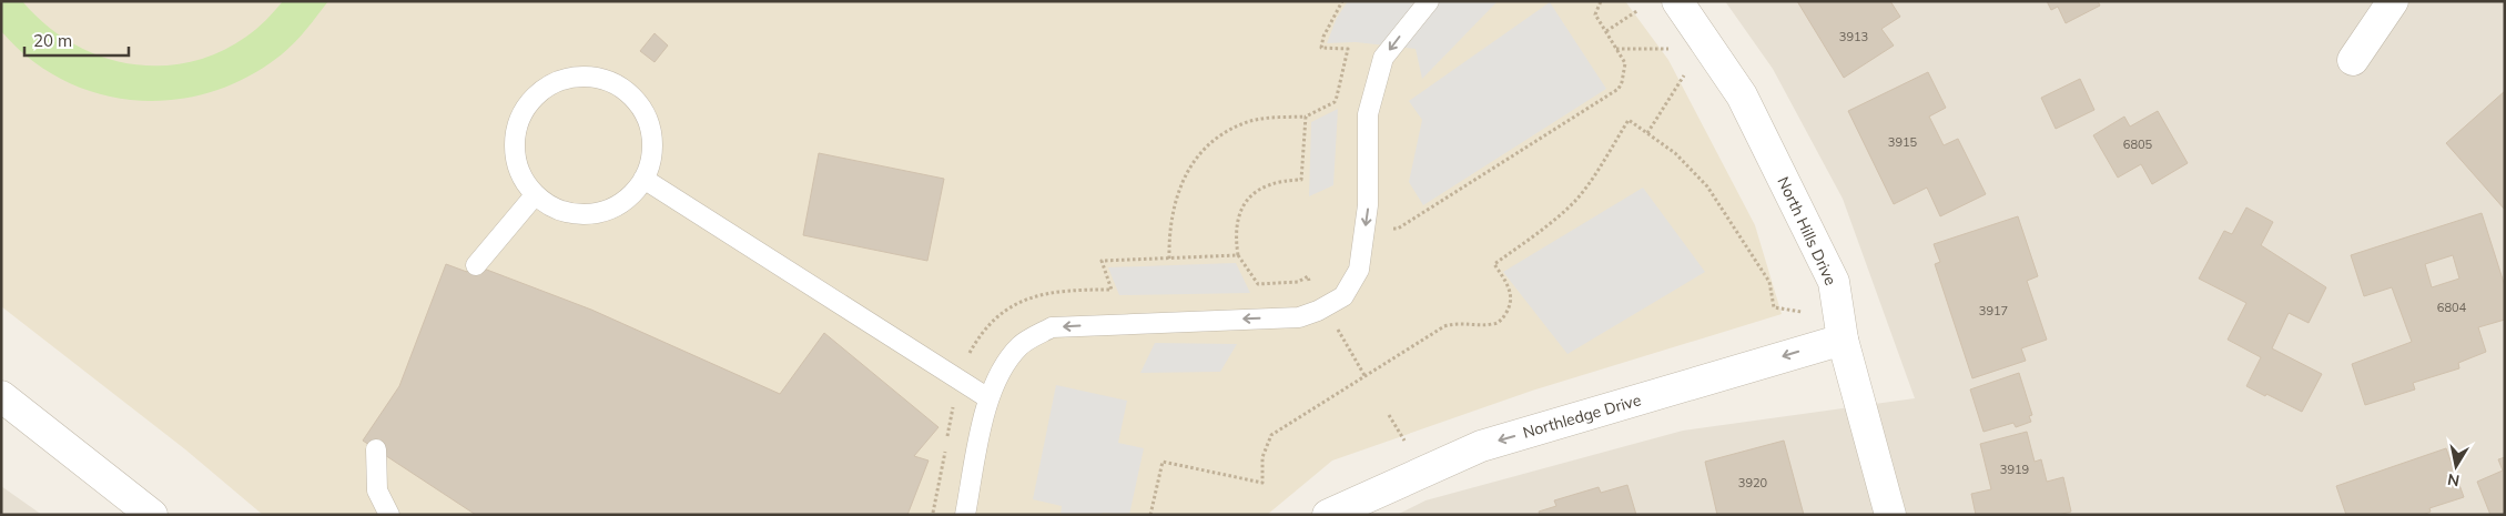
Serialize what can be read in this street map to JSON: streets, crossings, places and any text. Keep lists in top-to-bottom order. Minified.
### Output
{"streets":{"street":["North Hills Drive","Northledge Drive"]},"crossings":[["North Hills Drive","Northledge Drive"]],"one_way":["Northledge Drive"],"house_numbers":["3913","3915","6805","6804","3917","3919","3920"],"scale_bar":"20 m","north":"bottom"}
